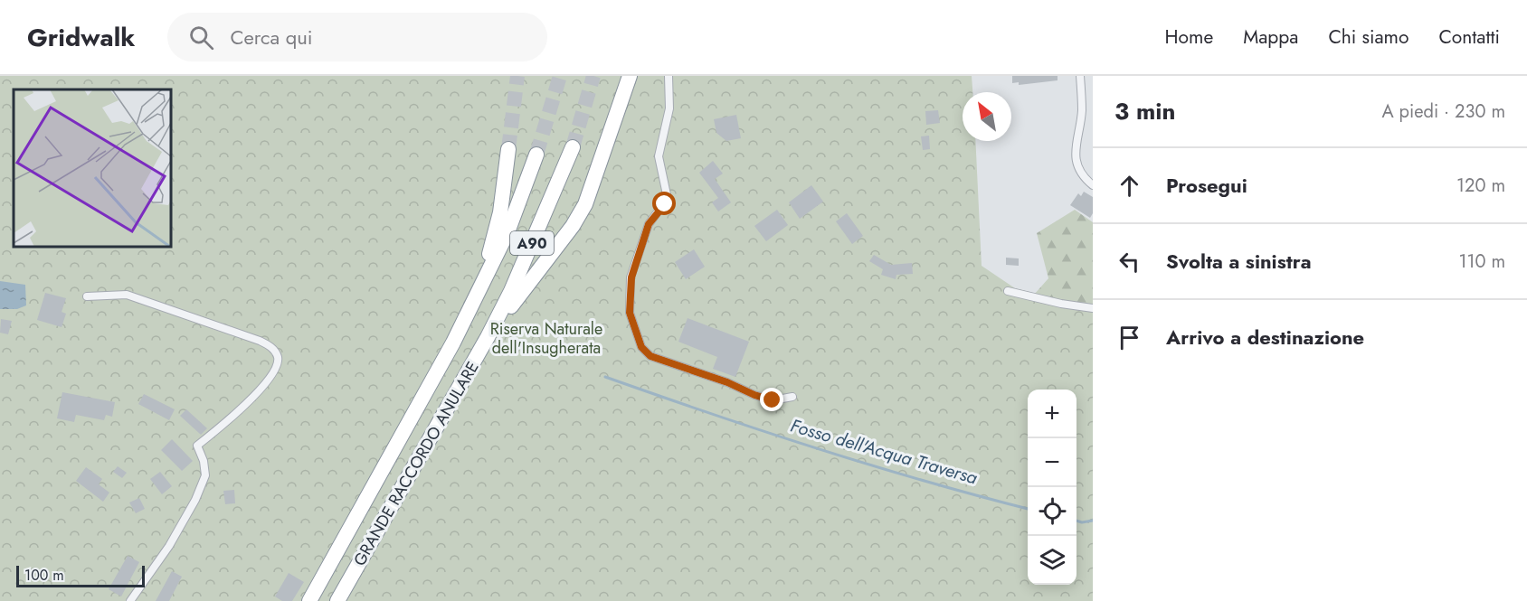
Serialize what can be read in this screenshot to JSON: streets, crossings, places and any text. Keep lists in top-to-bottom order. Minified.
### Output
{"streets":{"highway":["A90","GRANDE RACCORDO ANULARE"]},"water":["Fosso dell'Acqua Traversa"],"parks":["Riserva Naturale dell'Insugherata"],"scale_bar":"100 m","north":"top left","page":{"header":"Gridwalk","search":"Cerca qui","nav":["Home","Mappa","Chi siamo","Contatti"],"heading":["3 min","A piedi · 230 m"],"list":[["Prosegui","120 m"],["Svolta a sinistra","110 m"],"Arrivo a destinazione"],"map_buttons":["+","−"],"scale":"100 m"}}
